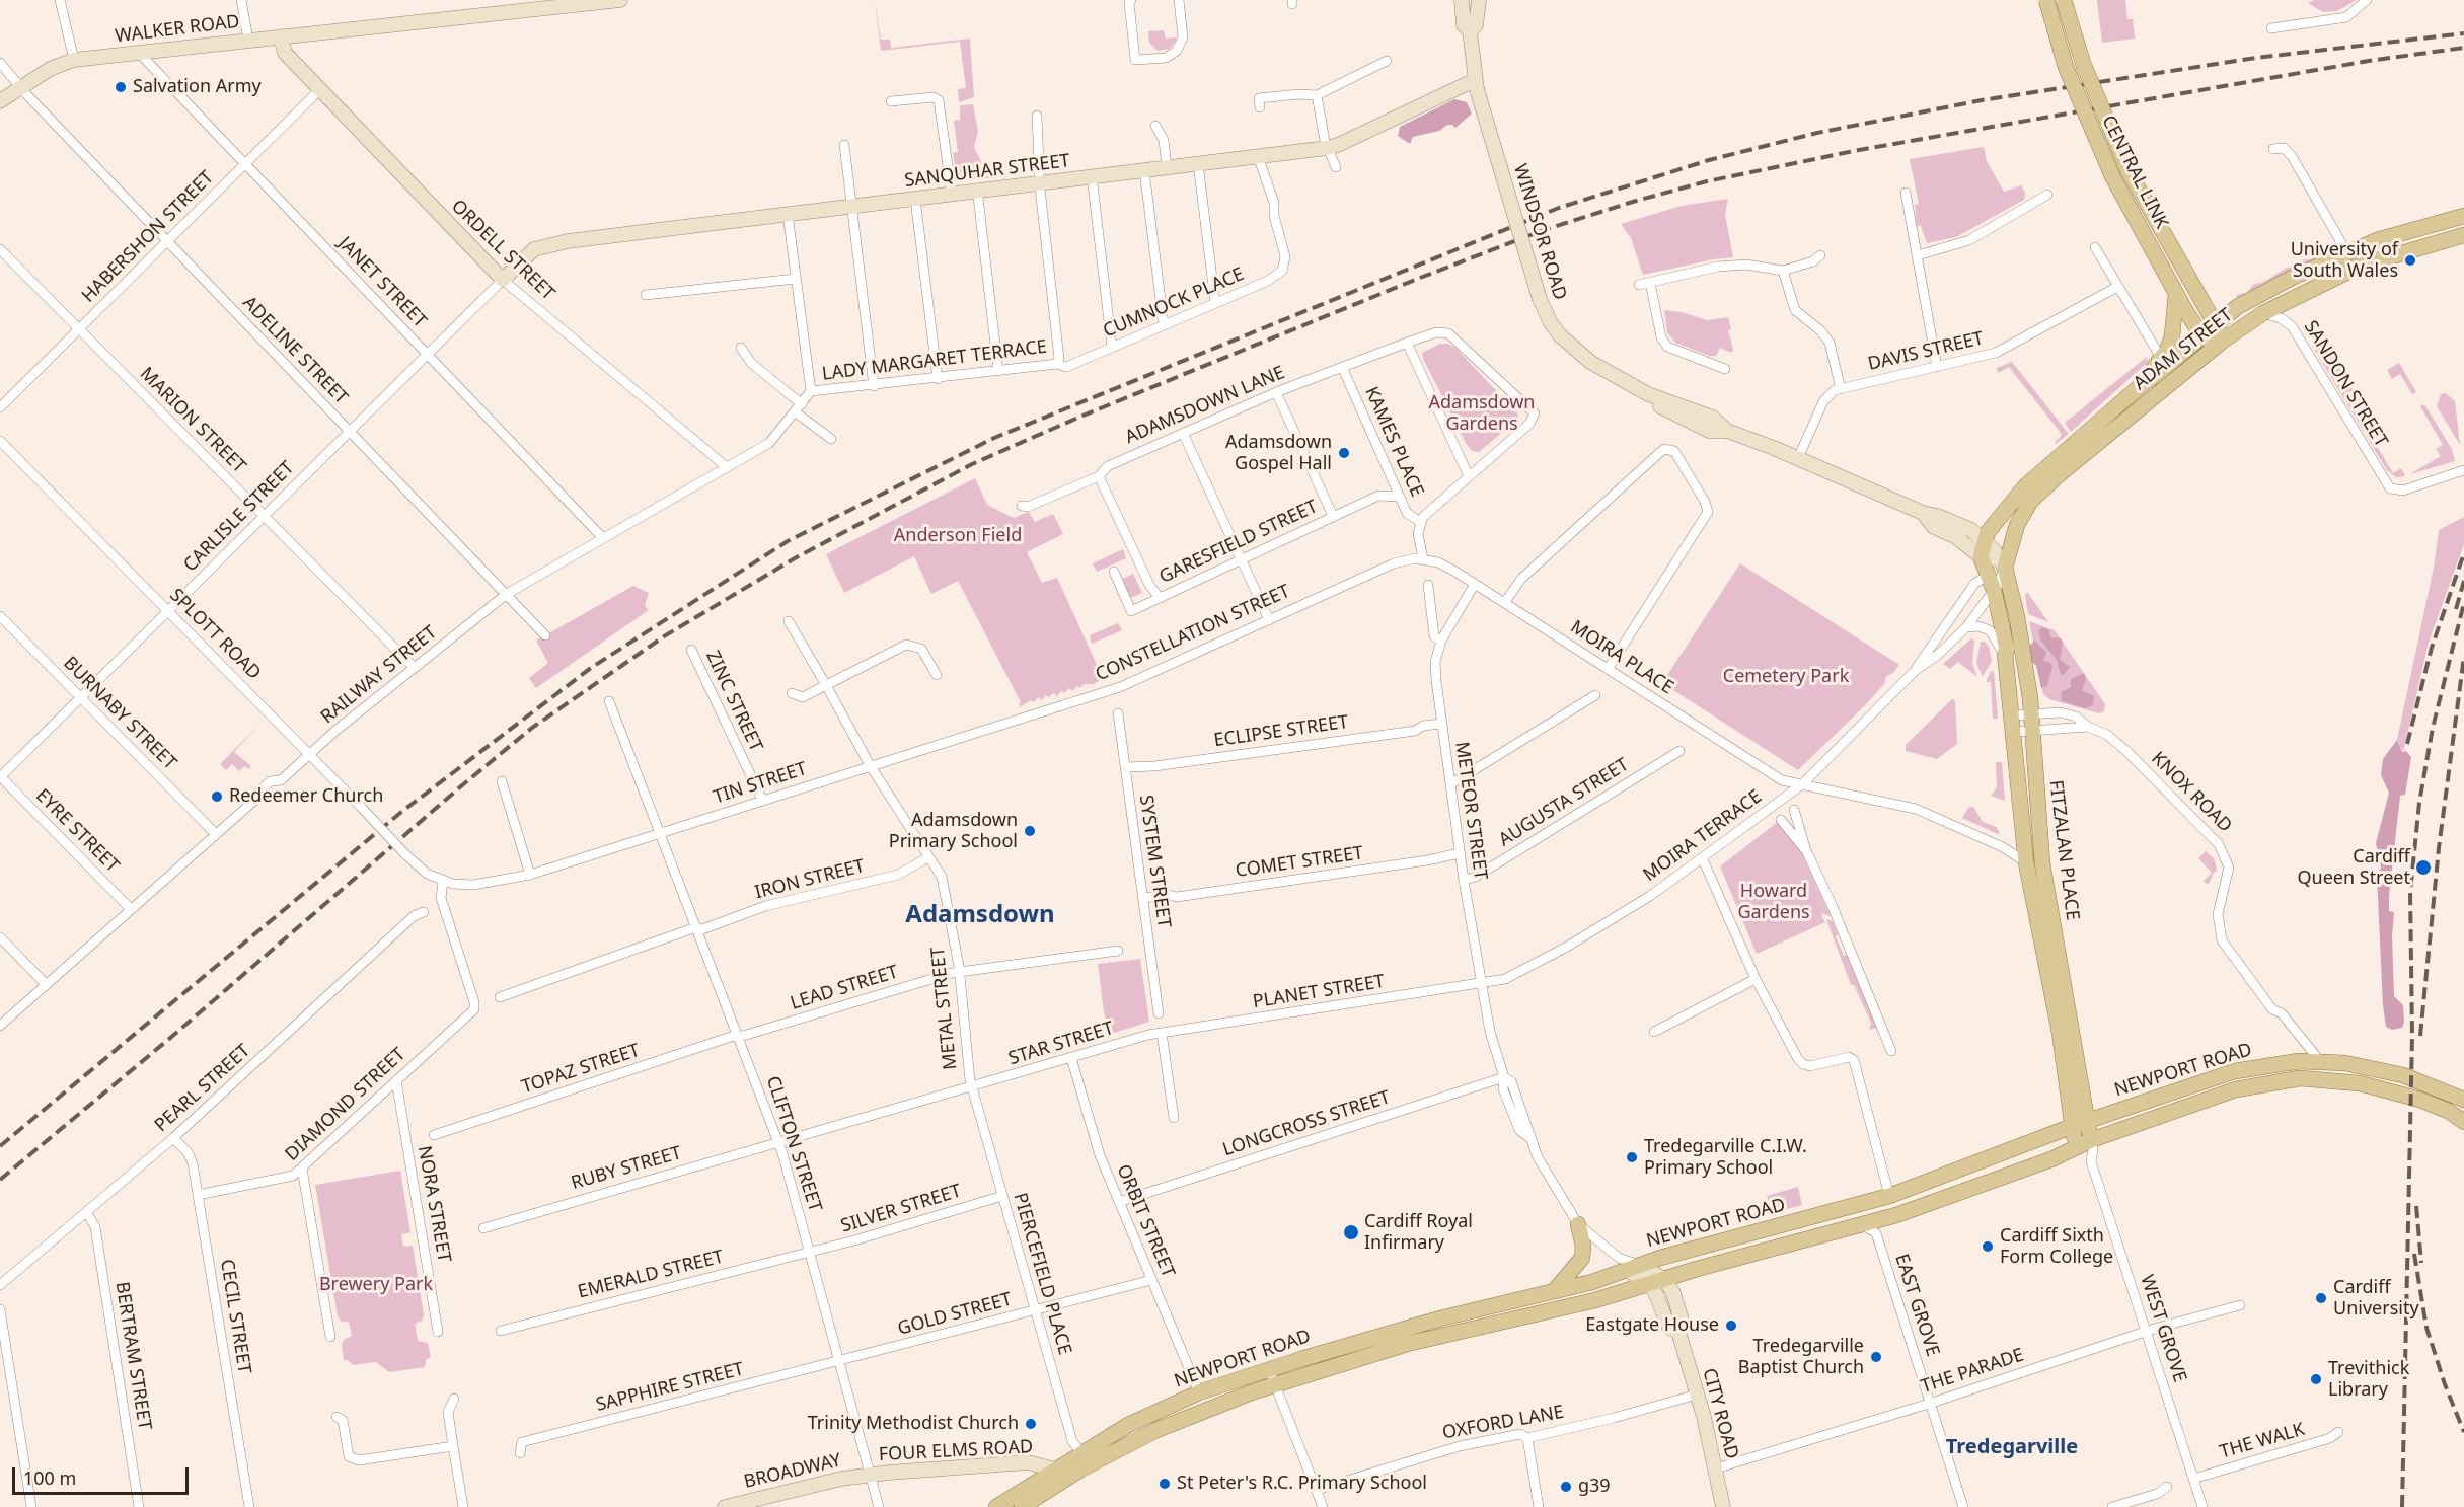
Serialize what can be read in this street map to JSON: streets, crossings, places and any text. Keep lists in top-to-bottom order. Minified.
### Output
{"streets":{"main road":["CENTRAL LINK","ADAM STREET","FITZALAN PLACE","NEWPORT ROAD"],"street":["WALKER ROAD","SANQUHAR STREET","WINDSOR ROAD","HABERSHON STREET","ORDELL STREET","JANET STREET","CUMNOCK PLACE","ADELINE STREET","DAVIS STREET","LADY MARGARET TERRACE","SANDON STREET","ADAMSDOWN LANE","MARION STREET","KAMES PLACE","CARLISLE STREET","GARESFIELD STREET","CONSTELLATION STREET","SPLOTT ROAD","MOIRA PLACE","RAILWAY STREET","ZINC STREET","BURNABY STREET","ECLIPSE STREET","TIN STREET","KNOX ROAD","AUGUSTA STREET","METEOR STREET","EYRE STREET","MOIRA TERRACE","SYSTEM STREET","COMET STREET","IRON STREET","LEAD STREET","PLANET STREET","METAL STREET","STAR STREET","TOPAZ STREET","PEARL STREET","DIAMOND STREET","LONGCROSS STREET","CLIFTON STREET","RUBY STREET","NORA STREET","SILVER STREET","ORBIT STREET","PIERCEFIELD PLACE","EMERALD STREET","EAST GROVE","GOLD STREET","CECIL STREET","WEST GROVE","BERTRAM STREET","THE PARADE","SAPPHIRE STREET","CITY ROAD","OXFORD LANE","THE WALK","FOUR ELMS ROAD","BROADWAY"]},"crossings":[["WALKER ROAD","ORDELL STREET"],["WALKER ROAD","JANET STREET"],["WALKER ROAD","ADELINE STREET"],["SANQUHAR STREET","WINDSOR ROAD"],["SANQUHAR STREET","ORDELL STREET"],["SANQUHAR STREET","CUMNOCK PLACE"],["SANQUHAR STREET","CARLISLE STREET"],["CENTRAL LINK","ADAM STREET"],["WINDSOR ROAD","ADAM STREET"],["WINDSOR ROAD","MOIRA TERRACE"],["WINDSOR ROAD","FITZALAN PLACE"],["HABERSHON STREET","ORDELL STREET"],["HABERSHON STREET","JANET STREET"],["HABERSHON STREET","ADELINE STREET"],["HABERSHON STREET","MARION STREET"],["ORDELL STREET","CARLISLE STREET"],["ORDELL STREET","RAILWAY STREET"],["JANET STREET","CARLISLE STREET"],["JANET STREET","RAILWAY STREET"],["CUMNOCK PLACE","LADY MARGARET TERRACE"],["ADAM STREET","SANDON STREET"],["ADAM STREET","MOIRA TERRACE"],["ADAM STREET","FITZALAN PLACE"],["ADELINE STREET","CARLISLE STREET"],["ADELINE STREET","RAILWAY STREET"],["LADY MARGARET TERRACE","RAILWAY STREET"],["ADAMSDOWN LANE","KAMES PLACE"],["MARION STREET","CARLISLE STREET"],["MARION STREET","RAILWAY STREET"],["KAMES PLACE","GARESFIELD STREET"],["KAMES PLACE","CONSTELLATION STREET"],["KAMES PLACE","MOIRA PLACE"],["CARLISLE STREET","SPLOTT ROAD"],["CARLISLE STREET","BURNABY STREET"],["CARLISLE STREET","EYRE STREET"],["CONSTELLATION STREET","MOIRA PLACE"],["CONSTELLATION STREET","TIN STREET"],["CONSTELLATION STREET","METAL STREET"],["SPLOTT ROAD","RAILWAY STREET"],["SPLOTT ROAD","TIN STREET"],["SPLOTT ROAD","DIAMOND STREET"],["MOIRA PLACE","METEOR STREET"],["MOIRA PLACE","MOIRA TERRACE"],["MOIRA PLACE","FITZALAN PLACE"],["RAILWAY STREET","BURNABY STREET"],["RAILWAY STREET","EYRE STREET"],["ZINC STREET","TIN STREET"],["ECLIPSE STREET","METEOR STREET"],["ECLIPSE STREET","SYSTEM STREET"],["TIN STREET","METAL STREET"],["TIN STREET","DIAMOND STREET"],["TIN STREET","CLIFTON STREET"],["KNOX ROAD","FITZALAN PLACE"],["KNOX ROAD","NEWPORT ROAD"],["AUGUSTA STREET","METEOR STREET"],["METEOR STREET","MOIRA TERRACE"],["METEOR STREET","COMET STREET"],["METEOR STREET","PLANET STREET"],["METEOR STREET","NEWPORT ROAD"],["METEOR STREET","LONGCROSS STREET"],["MOIRA TERRACE","FITZALAN PLACE"],["MOIRA TERRACE","PLANET STREET"],["FITZALAN PLACE","NEWPORT ROAD"],["SYSTEM STREET","COMET STREET"],["IRON STREET","METAL STREET"],["IRON STREET","CLIFTON STREET"],["LEAD STREET","METAL STREET"],["LEAD STREET","TOPAZ STREET"],["LEAD STREET","CLIFTON STREET"],["PLANET STREET","STAR STREET"],["METAL STREET","STAR STREET"],["METAL STREET","PIERCEFIELD PLACE"],["STAR STREET","CLIFTON STREET"],["STAR STREET","RUBY STREET"],["STAR STREET","ORBIT STREET"],["STAR STREET","PIERCEFIELD PLACE"],["TOPAZ STREET","CLIFTON STREET"],["NEWPORT ROAD","ORBIT STREET"],["NEWPORT ROAD","PIERCEFIELD PLACE"],["NEWPORT ROAD","EAST GROVE"],["NEWPORT ROAD","WEST GROVE"],["NEWPORT ROAD","CITY ROAD"],["NEWPORT ROAD","FOUR ELMS ROAD"],["PEARL STREET","CECIL STREET"],["PEARL STREET","BERTRAM STREET"],["DIAMOND STREET","NORA STREET"],["DIAMOND STREET","CECIL STREET"],["LONGCROSS STREET","ORBIT STREET"],["CLIFTON STREET","RUBY STREET"],["CLIFTON STREET","SILVER STREET"],["CLIFTON STREET","EMERALD STREET"],["CLIFTON STREET","GOLD STREET"],["CLIFTON STREET","SAPPHIRE STREET"],["CLIFTON STREET","FOUR ELMS ROAD"],["CLIFTON STREET","BROADWAY"],["SILVER STREET","PIERCEFIELD PLACE"],["SILVER STREET","EMERALD STREET"],["ORBIT STREET","GOLD STREET"],["PIERCEFIELD PLACE","GOLD STREET"],["EAST GROVE","THE PARADE"],["GOLD STREET","SAPPHIRE STREET"],["WEST GROVE","THE PARADE"],["WEST GROVE","THE WALK"],["THE PARADE","CITY ROAD"],["CITY ROAD","OXFORD LANE"],["FOUR ELMS ROAD","BROADWAY"]],"districts":["Adamsdown","Tredegarville"],"parks":["Adamsdown Gardens","Anderson Field","Cemetery Park","Howard Gardens","Brewery Park"],"places":["Salvation Army","University of South Wales","Adamsdown Gospel Hall","Redeemer Church","Adamsdown Primary School","Cardiff Queen Street","Tredegarville C.I.W. Primary School","Cardiff Royal Infirmary","Cardiff Sixth Form College","Cardiff University","Eastgate House","Tredegarville Baptist Church","Trevithick Library","Trinity Methodist Church","St Peter's R.C. Primary School","g39"],"scale_bar":"100 m"}
